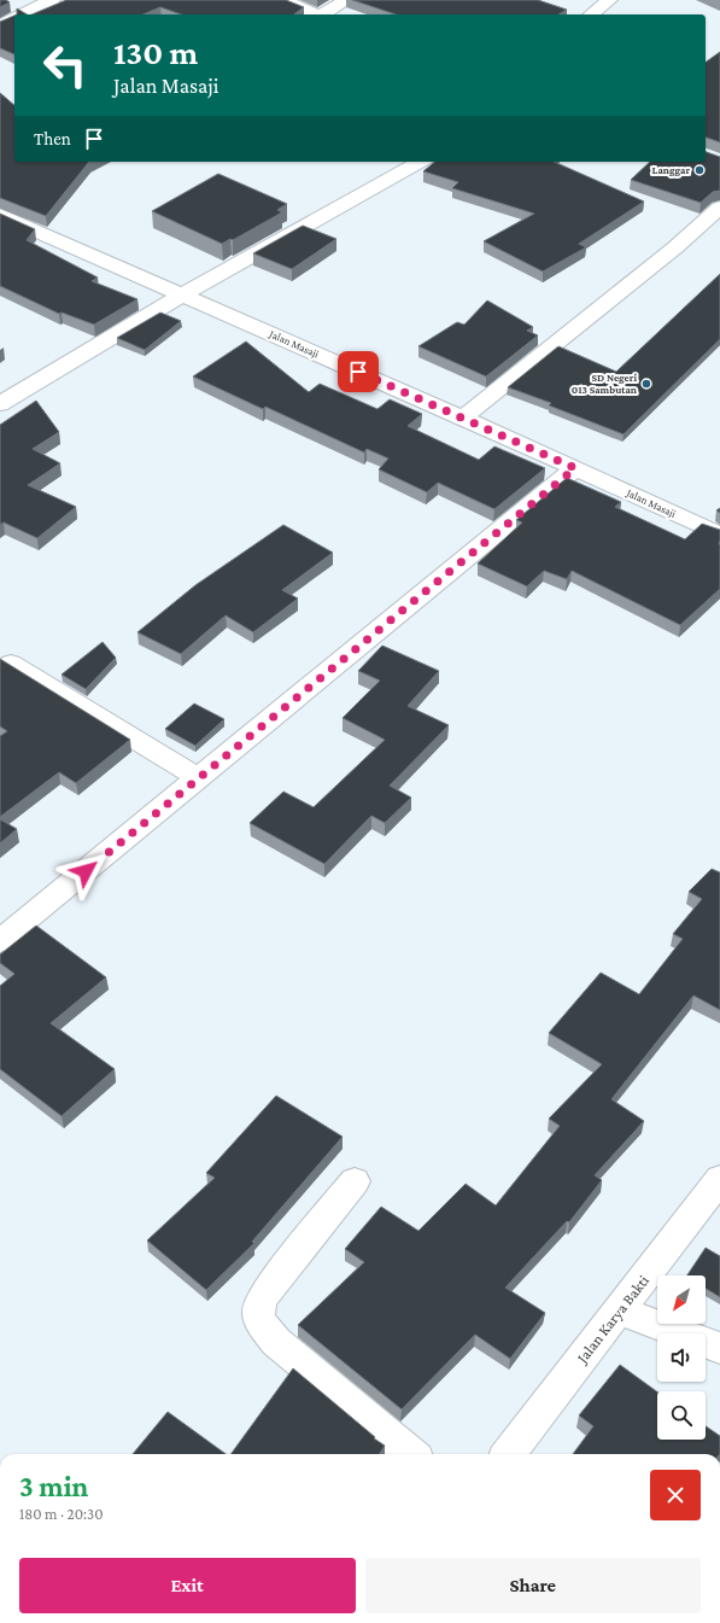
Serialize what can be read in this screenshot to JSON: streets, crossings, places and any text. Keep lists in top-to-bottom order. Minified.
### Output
{"streets":{"street":["Jalan Masaji","Jalan Karya Bakti"]},"places":["Langgar","SD Negeri 013 Sambutan"],"north":"bottom left","page":{"turn":["130 m","Jalan Masaji"],"then":"Then","heading":["3 min","180 m · 20:30"],"buttons":["Exit","Share"]}}
